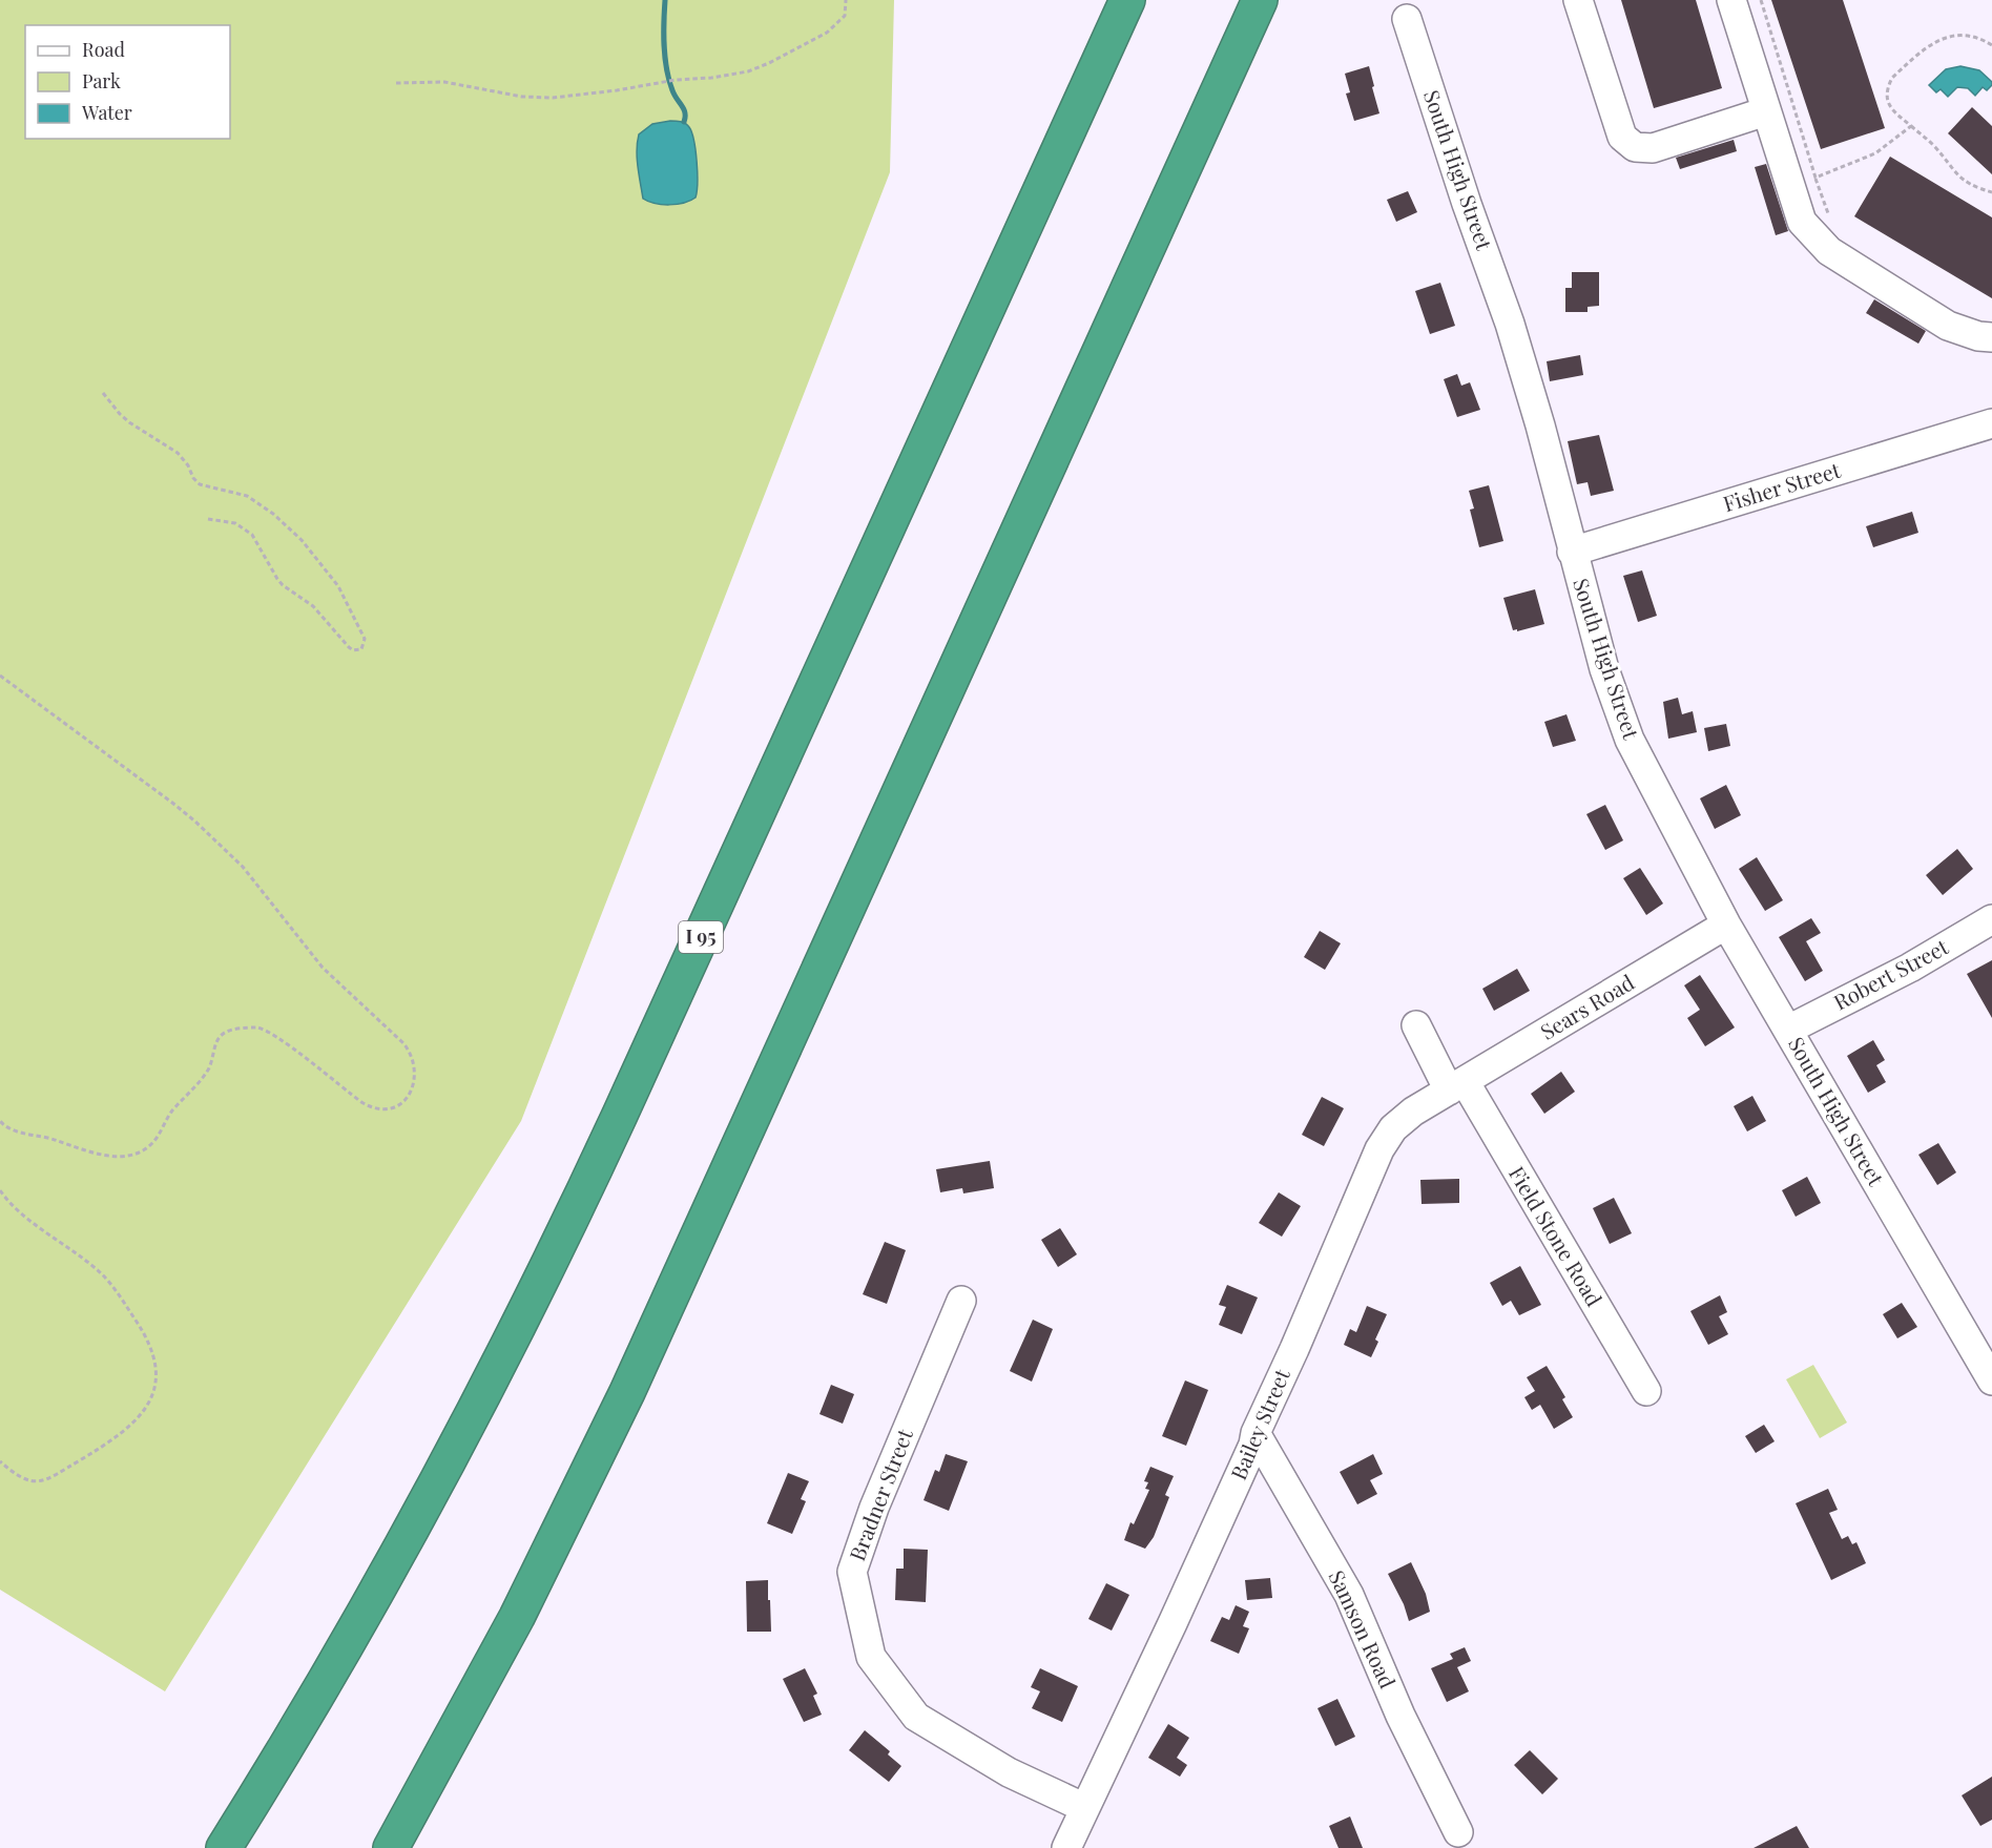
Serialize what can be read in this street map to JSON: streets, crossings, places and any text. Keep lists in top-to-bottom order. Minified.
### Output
{"streets":{"highway":["I 95"],"street":["South High Street","Fisher Street","Robert Street","Sears Road","Field Stone Road","Bailey Street","Bradner Street","Samson Road"]},"crossings":[["South High Street","Fisher Street"],["South High Street","Robert Street"],["South High Street","Sears Road"],["Sears Road","Field Stone Road"],["Sears Road","Bailey Street"],["Field Stone Road","Bailey Street"],["Bailey Street","Bradner Street"],["Bailey Street","Samson Road"]],"legend":["Road","Park","Water"]}
